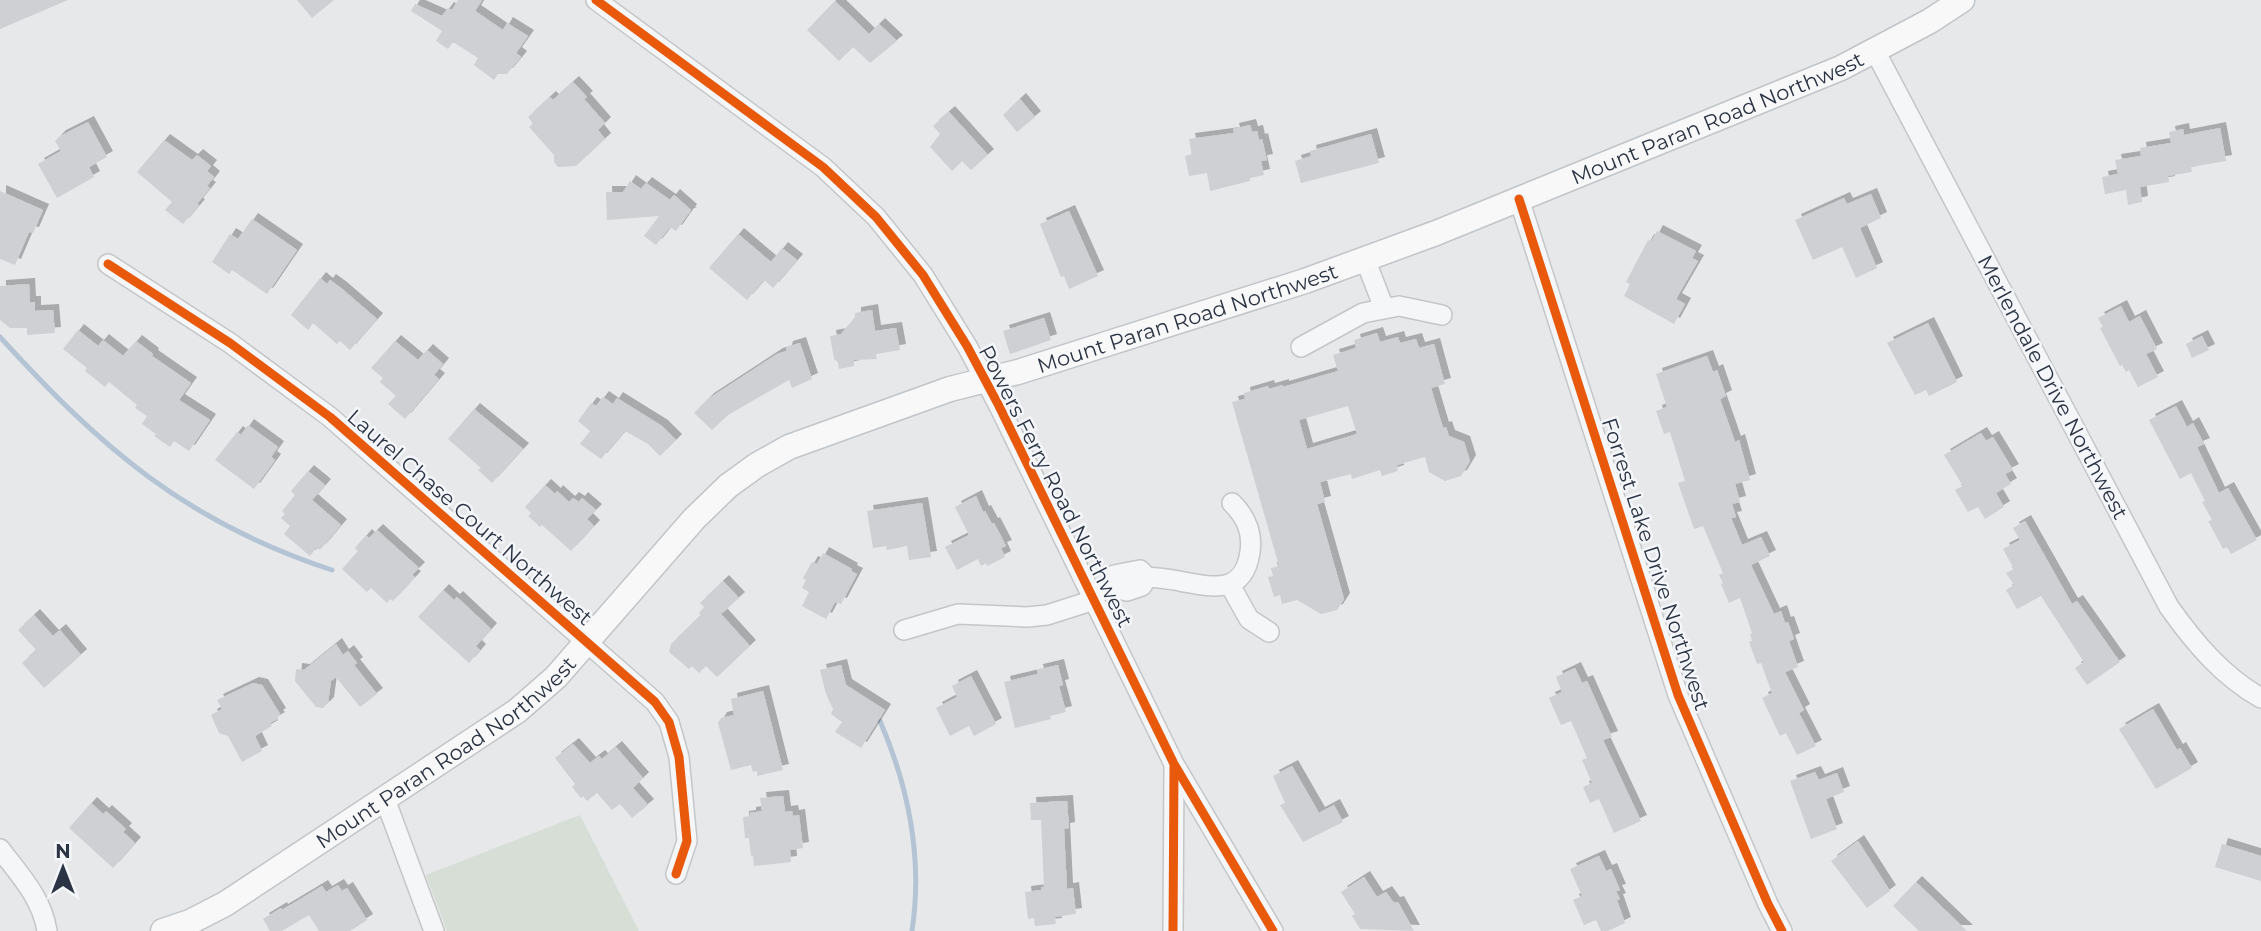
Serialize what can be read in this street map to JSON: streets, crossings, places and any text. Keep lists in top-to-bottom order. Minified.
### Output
{"streets":{"main road":["Mount Paran Road Northwest"],"street":["Merlendale Drive Northwest","Powers Ferry Road Northwest","Laurel Chase Court Northwest","Forrest Lake Drive Northwest"]},"crossings":[["Mount Paran Road Northwest","Merlendale Drive Northwest"],["Mount Paran Road Northwest","Powers Ferry Road Northwest"],["Mount Paran Road Northwest","Laurel Chase Court Northwest"],["Mount Paran Road Northwest","Forrest Lake Drive Northwest"]],"north":"top"}
